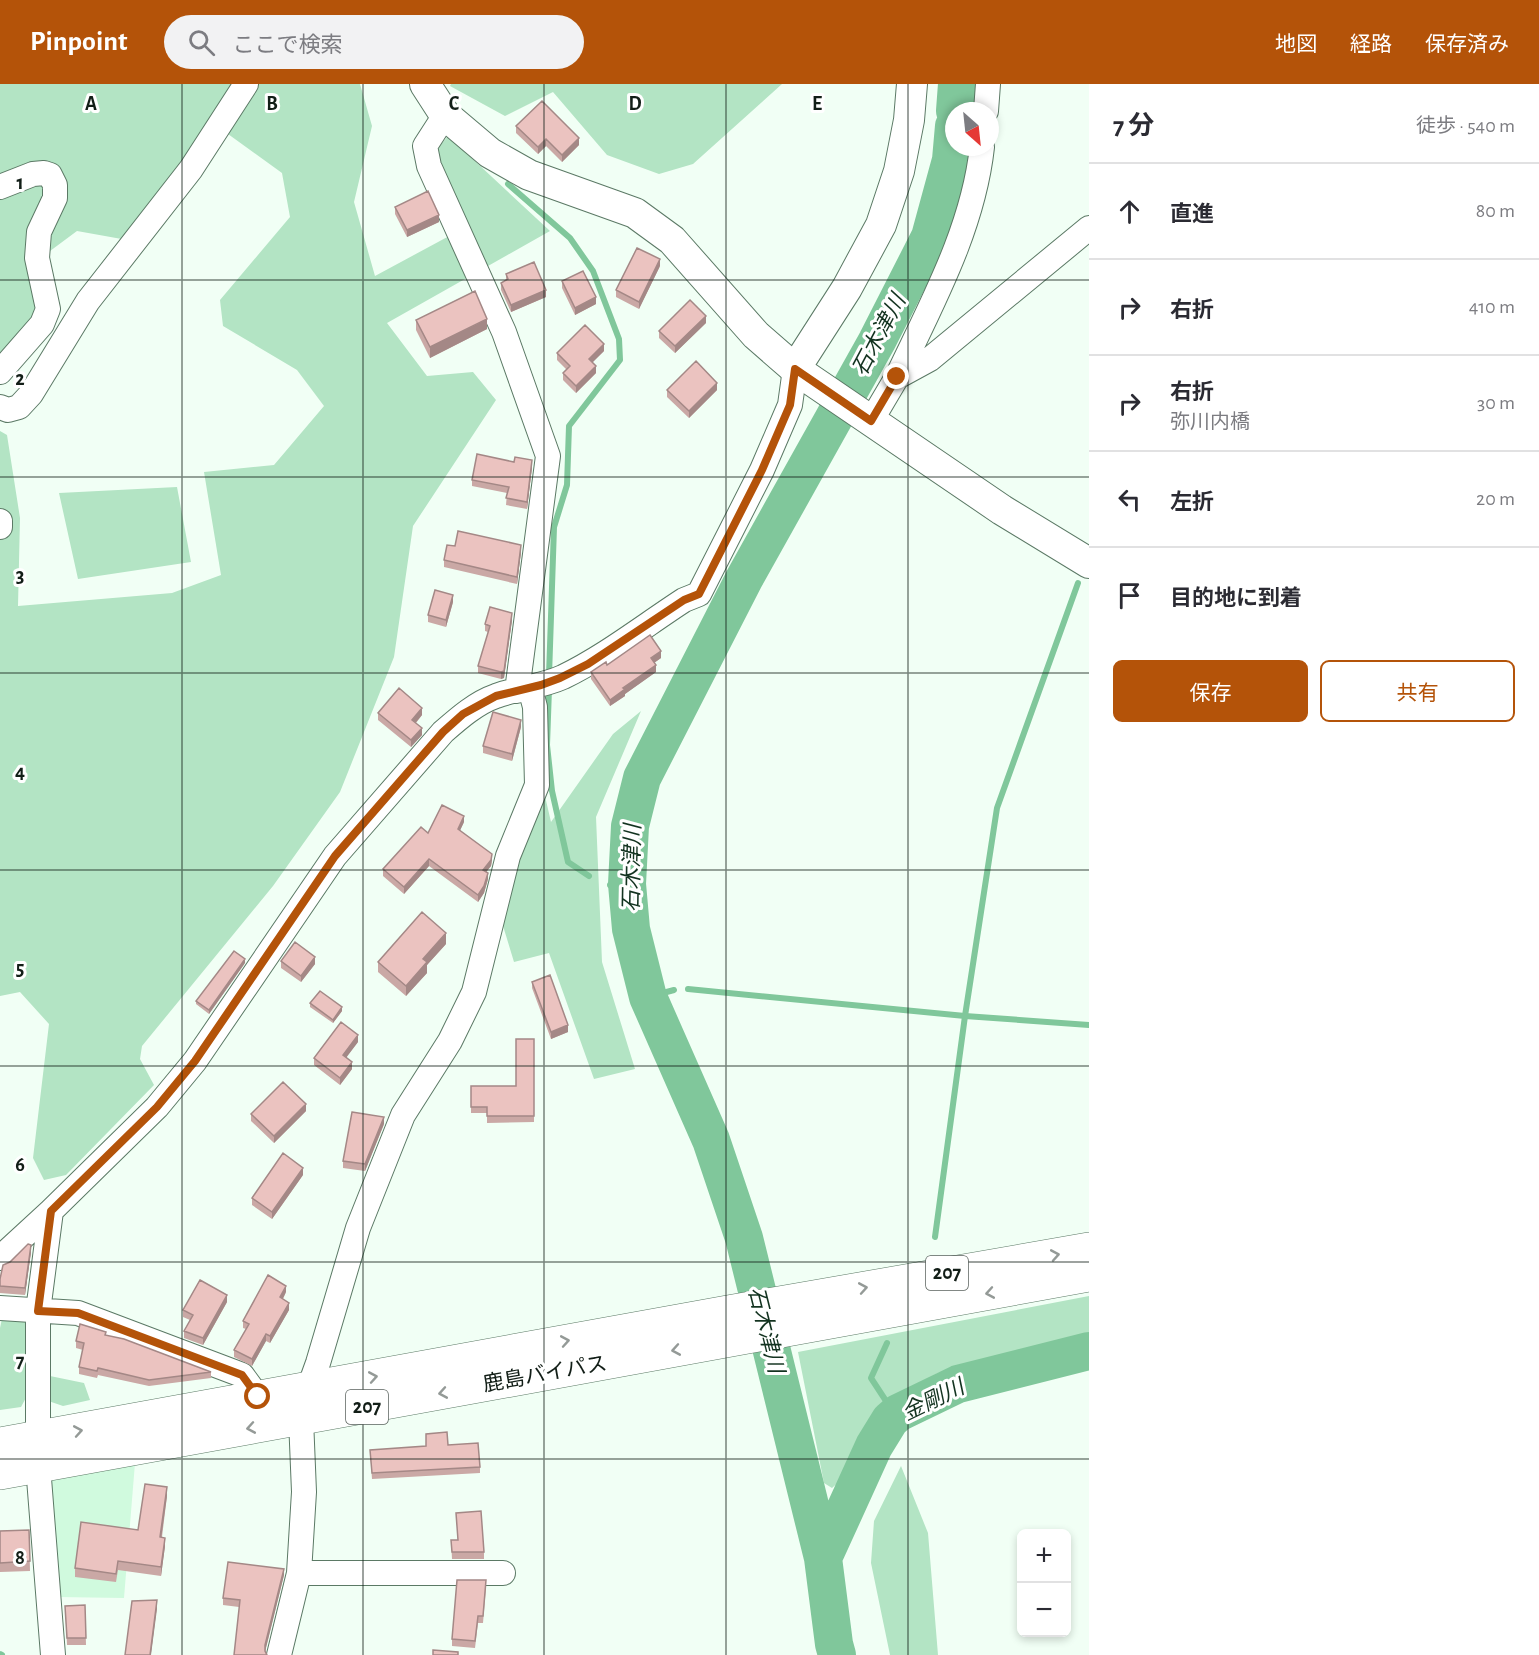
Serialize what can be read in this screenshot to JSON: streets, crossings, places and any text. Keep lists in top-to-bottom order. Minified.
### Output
{"streets":{"highway":["207","鹿島バイパス"]},"water":["石木津川","金剛川"],"north":"bottom right","page":{"header":"Pinpoint","search":"ここで検索","nav":["地図","経路","保存済み"],"heading":["7 分","徒歩 · 540 m"],"list":[["直進","80 m"],["右折","410 m"],["右折","弥川内橋","30 m"],["左折","20 m"],"目的地に到着"],"buttons":["保存","共有"],"map_buttons":["+","−"]},"grid":{"columns":["A","B","C","D","E"],"rows":["1","2","3","4","5","6","7","8"]}}
